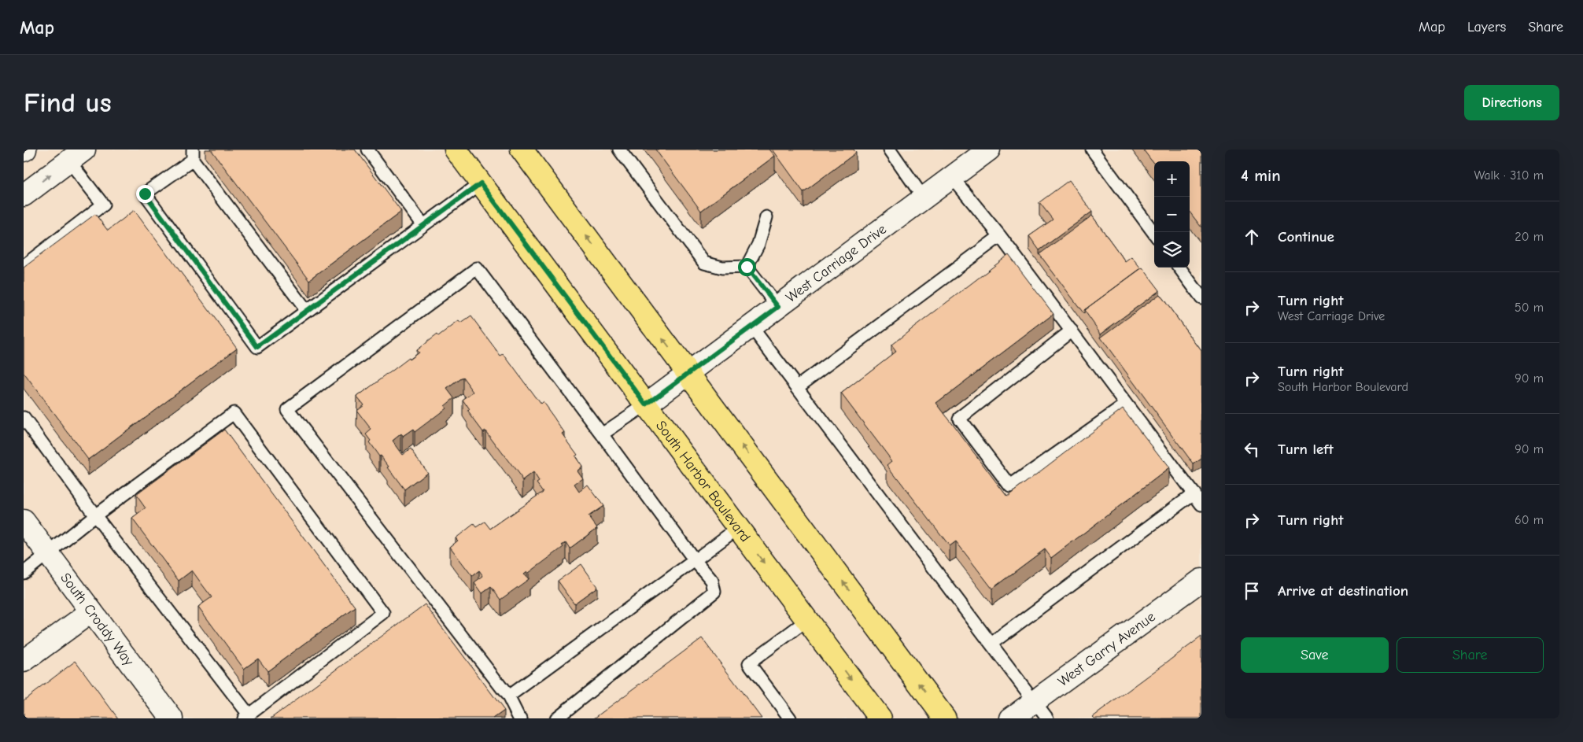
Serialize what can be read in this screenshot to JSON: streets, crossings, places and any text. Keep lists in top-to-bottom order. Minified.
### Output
{"streets":{"main road":["South Harbor Boulevard"],"street":["West Carriage Drive","South Croddy Way","West Garry Avenue"]},"crossings":[["West Carriage Drive","South Harbor Boulevard"]],"page":{"header":"Map","nav":["Map","Layers","Share"],"buttons":["Directions",["Save","Share"]],"title":"Find us","heading":["4 min","Walk · 310 m"],"map_buttons":["+","−"],"list":[["Continue","20 m"],["Turn right","West Carriage Drive","50 m"],["Turn right","South Harbor Boulevard","90 m"],["Turn left","90 m"],["Turn right","60 m"],"Arrive at destination"]}}
